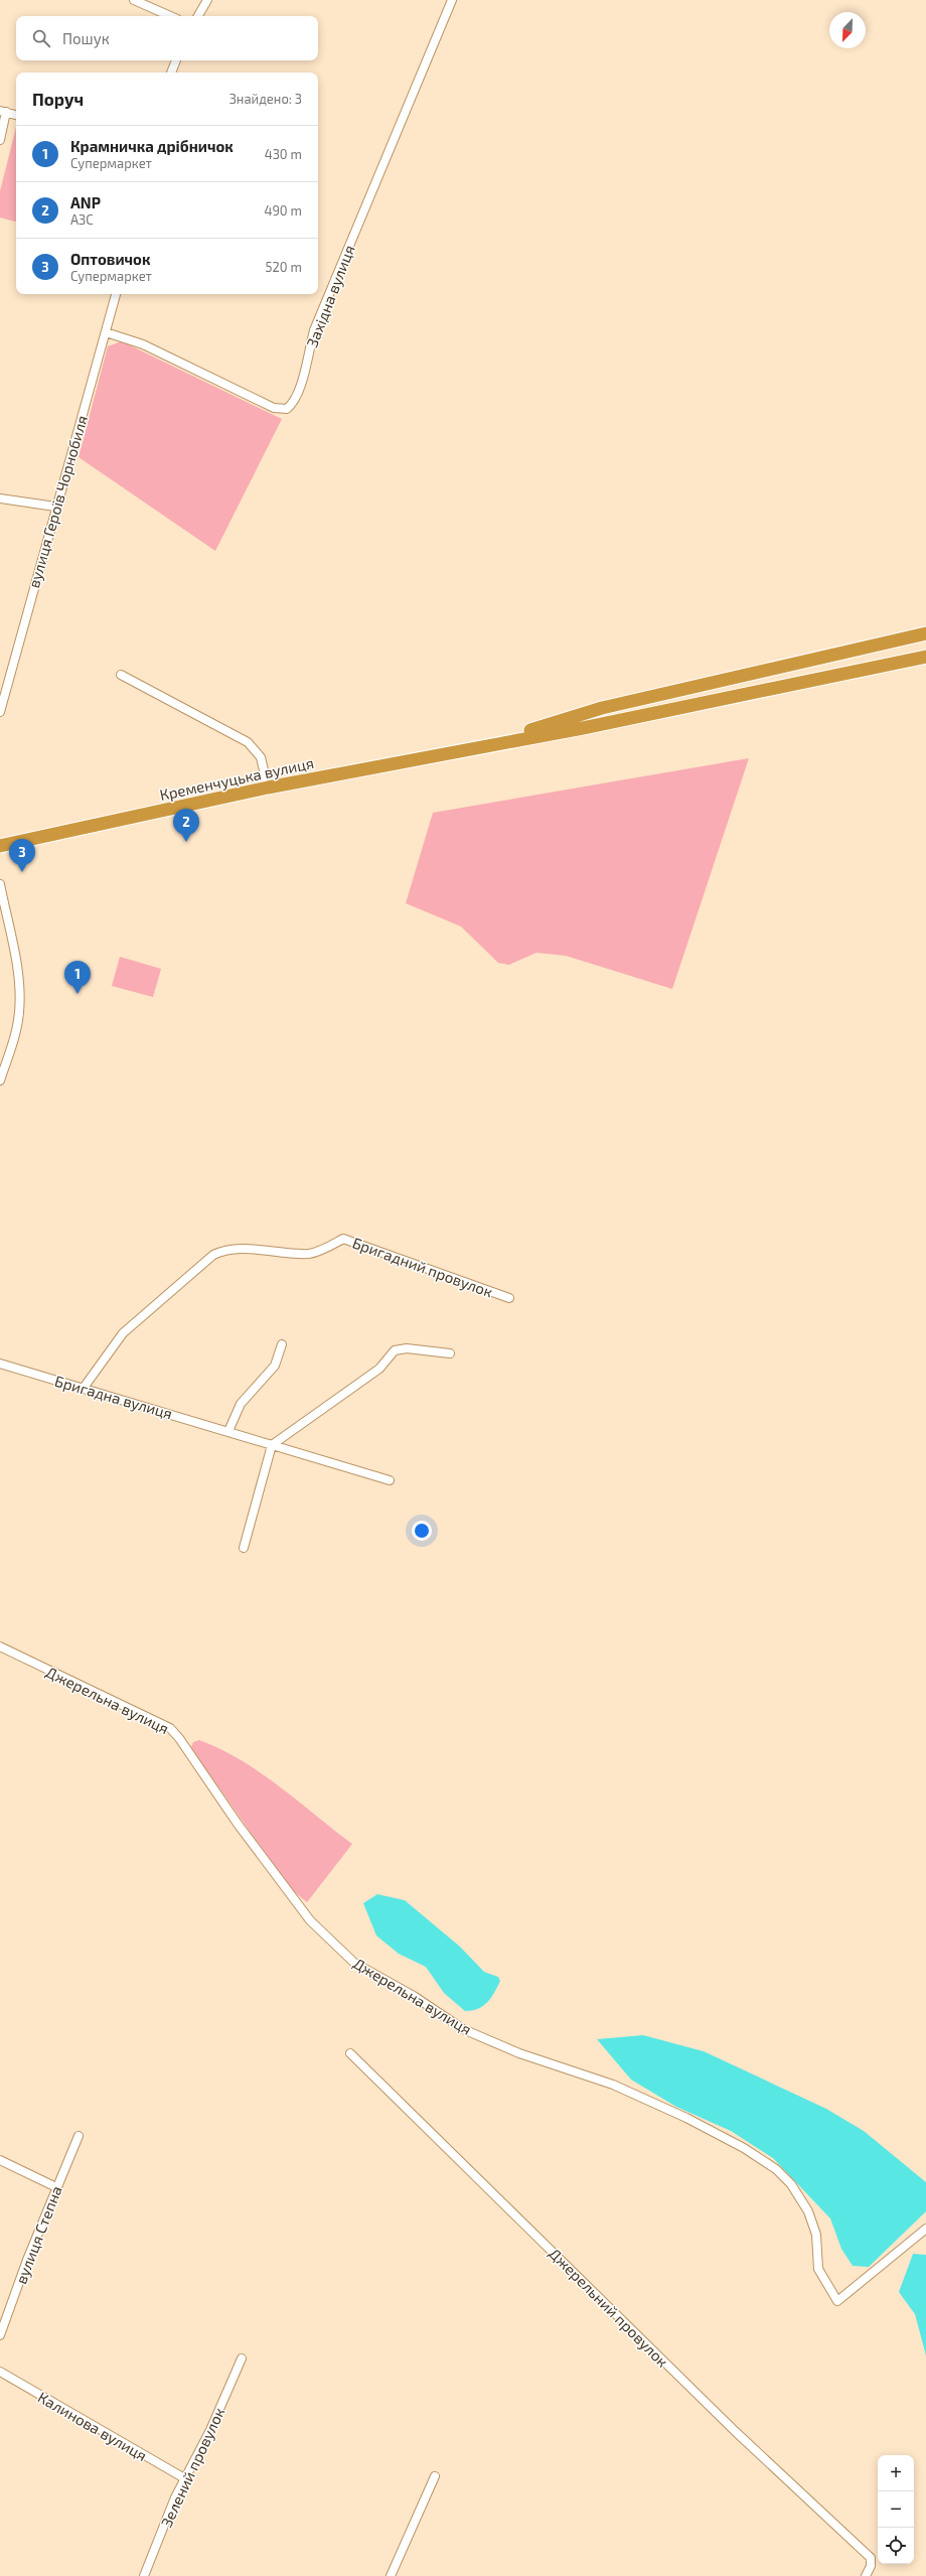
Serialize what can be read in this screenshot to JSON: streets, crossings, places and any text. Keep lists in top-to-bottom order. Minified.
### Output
{"streets":{"highway":["Кременчуцька вулиця"],"street":["Західна вулиця","вулиця Героїв Чорнобиля","Бригадний провулок","Бригадна вулиця","Джерельна вулиця","вулиця Степна","Джерельний провулок","Калинова вулиця","Зелений провулок"]},"crossings":[["Західна вулиця","вулиця Героїв Чорнобиля"],["Бригадний провулок","Бригадна вулиця"],["Калинова вулиця","Зелений провулок"]],"north":"bottom left","page":{"search":"Пошук","heading":["Поруч","Знайдено: 3"],"list":[{"mark":"1","name":"Крамничка дрібничок","note":"Супермаркет","value":"430 m"},{"mark":"2","name":"ANP","note":"АЗС","value":"490 m"},{"mark":"3","name":"Оптовичок","note":"Супермаркет","value":"520 m"}],"pins":["2","3","1"],"map_buttons":["+","−"]}}
